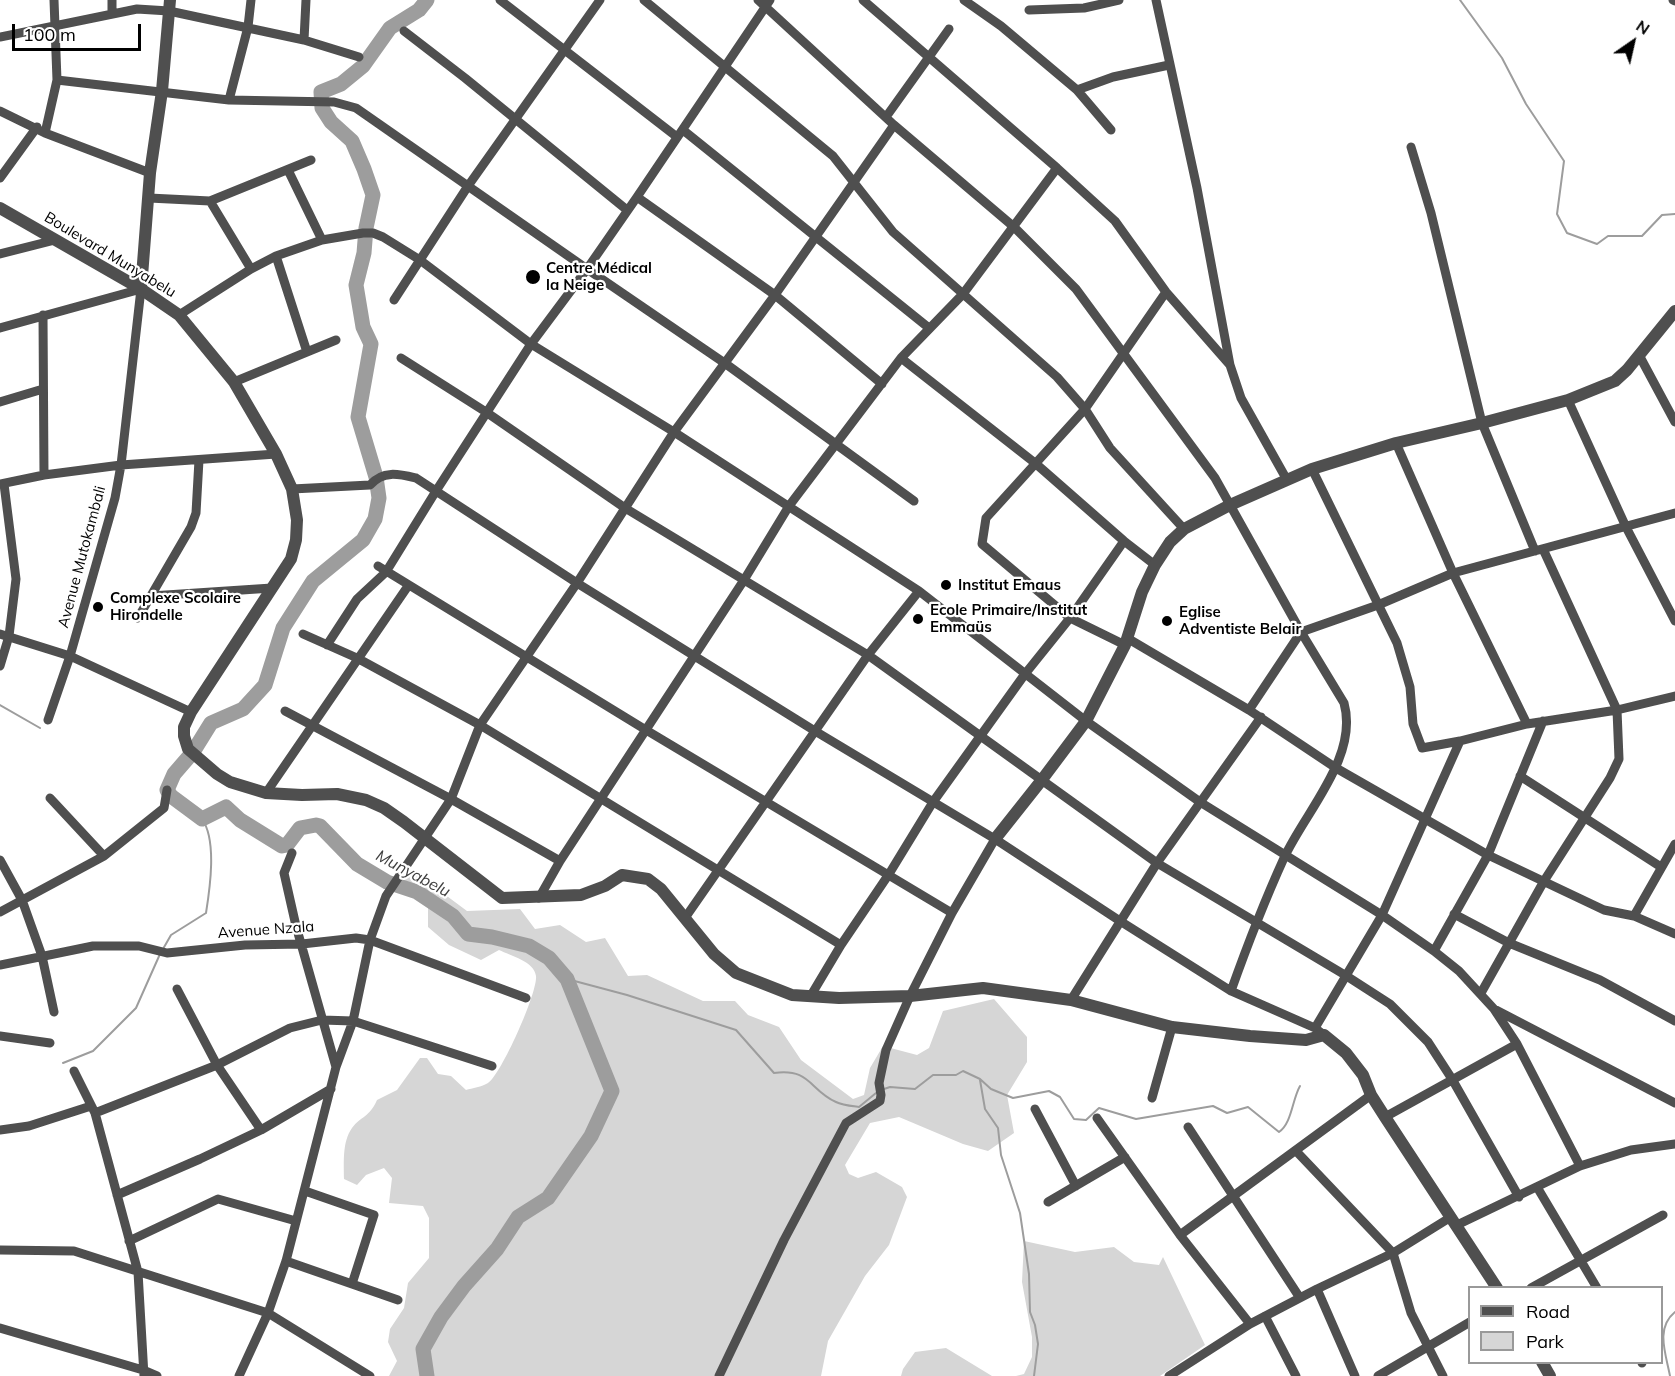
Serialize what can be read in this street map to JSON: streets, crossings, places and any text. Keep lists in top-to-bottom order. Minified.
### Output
{"streets":{"street":["Boulevard Munyabelu","Avenue Mutokambali","Avenue Nzala"]},"crossings":[["Boulevard Munyabelu","Avenue Mutokambali"]],"water":["Munyabelu"],"places":["Centre Médical la Neige","Institut Emaus","Complexe Scolaire Hirondelle","Ecole Primaire/Institut Emmaüs","Eglise Adventiste Belair"],"legend":["Road","Park"],"scale_bar":"100 m","north":"top right"}
